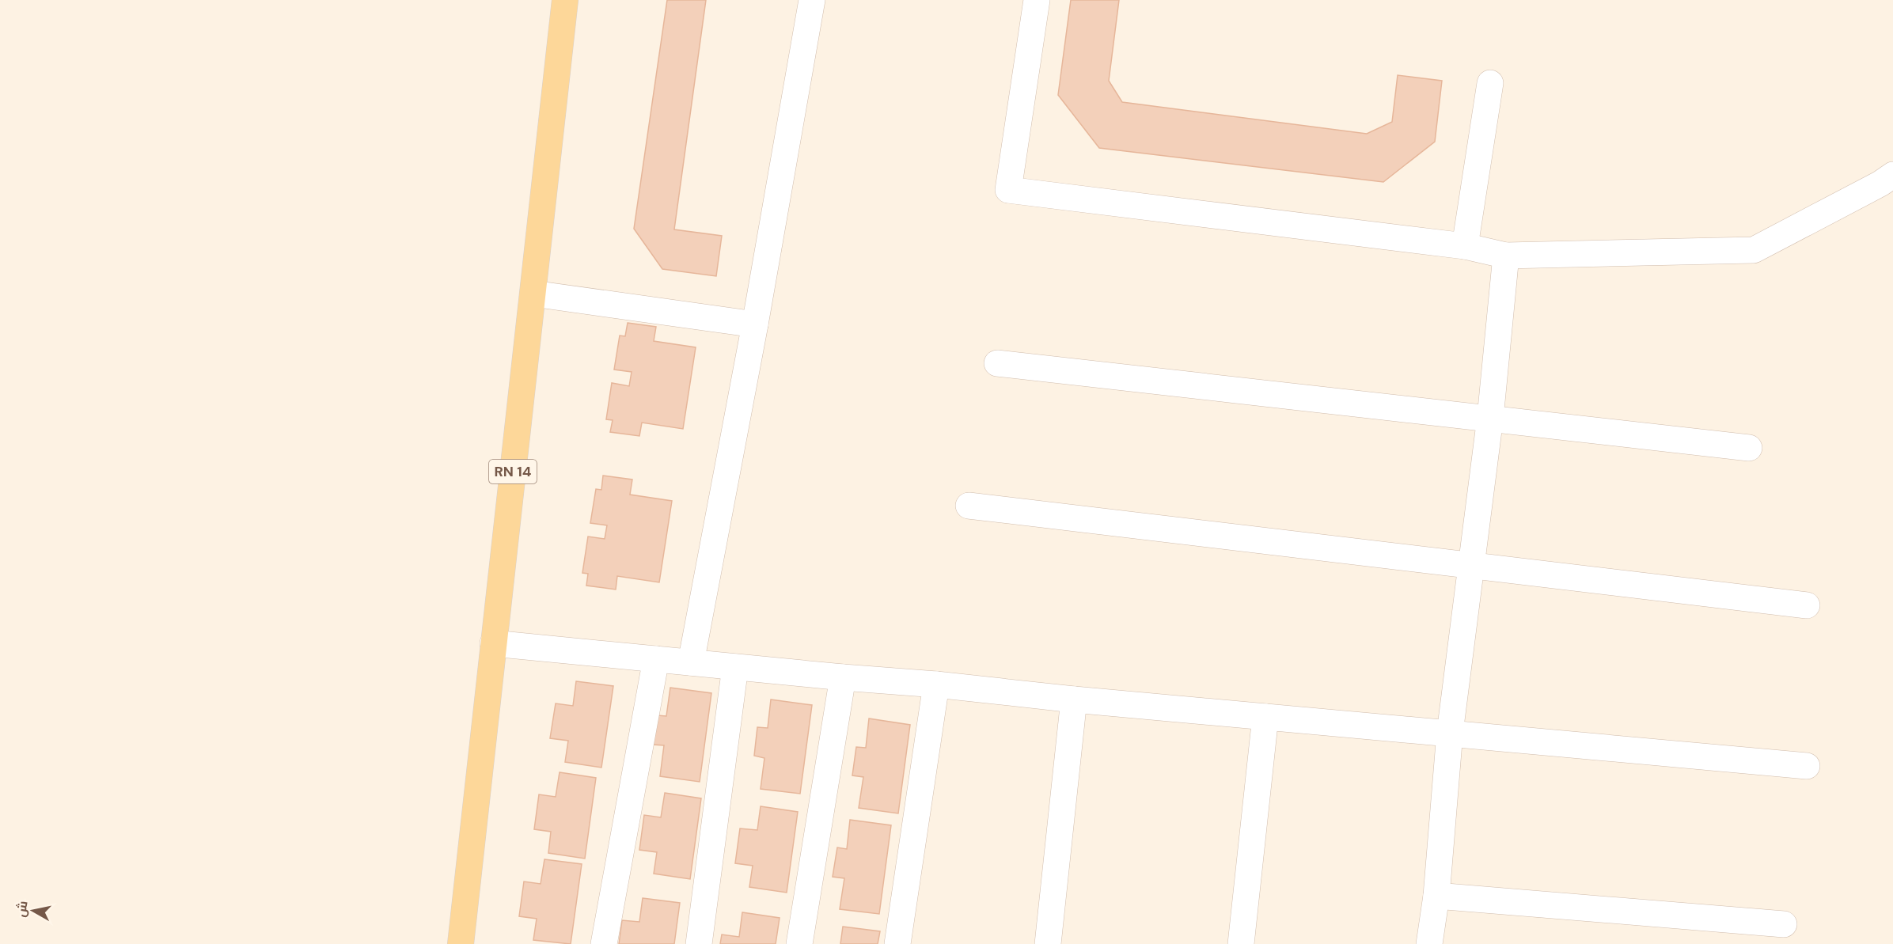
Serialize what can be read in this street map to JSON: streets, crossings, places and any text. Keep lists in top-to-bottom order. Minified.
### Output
{"streets":{"main road":["RN 14"]},"north":"left"}
